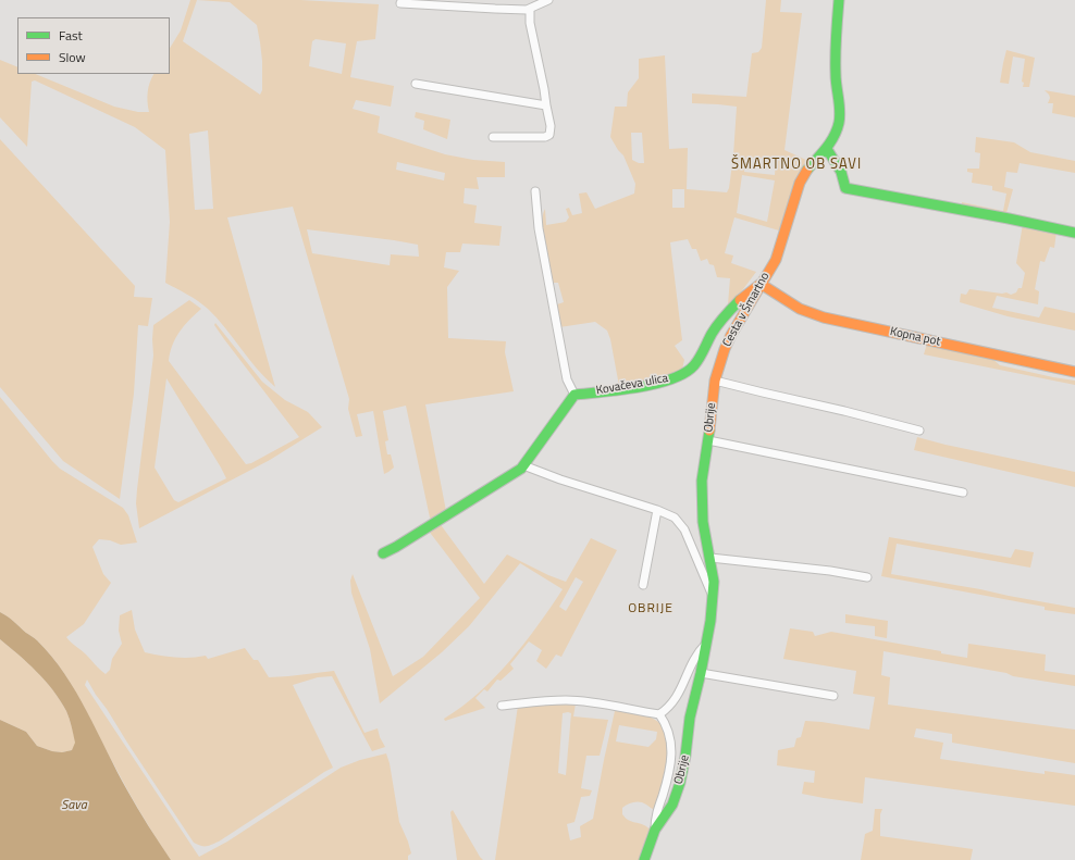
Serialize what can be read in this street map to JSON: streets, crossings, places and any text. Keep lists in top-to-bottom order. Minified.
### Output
{"streets":{"street":["Cesta v Šmartno","Kopna pot","Kovačeva ulica","Obrije"]},"crossings":[["Cesta v Šmartno","Kopna pot"],["Cesta v Šmartno","Kovačeva ulica"],["Cesta v Šmartno","Obrije"],["Kopna pot","Kovačeva ulica"]],"districts":["ŠMARTNO OB SAVI","OBRIJE"],"water":["Sava"],"legend":["Fast","Slow"]}
